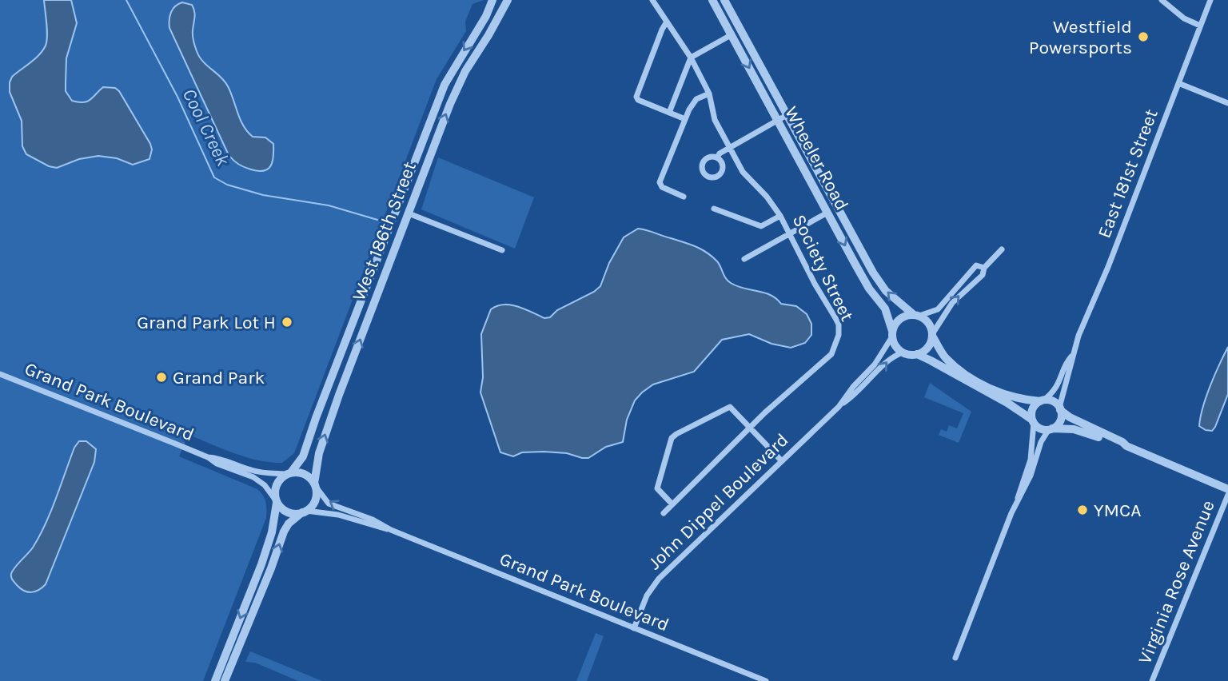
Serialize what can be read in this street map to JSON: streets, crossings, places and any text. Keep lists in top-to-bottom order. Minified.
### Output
{"streets":{"street":["Wheeler Road","East 181st Street","West 186th Street","Society Street","Grand Park Boulevard","John Dippel Boulevard","Virginia Rose Avenue"]},"crossings":[["Wheeler Road","John Dippel Boulevard"],["West 186th Street","Grand Park Boulevard"],["Grand Park Boulevard","John Dippel Boulevard"]],"water":["Cool Creek"],"places":["Westfield Powersports","Grand Park Lot H","Grand Park","YMCA"]}
